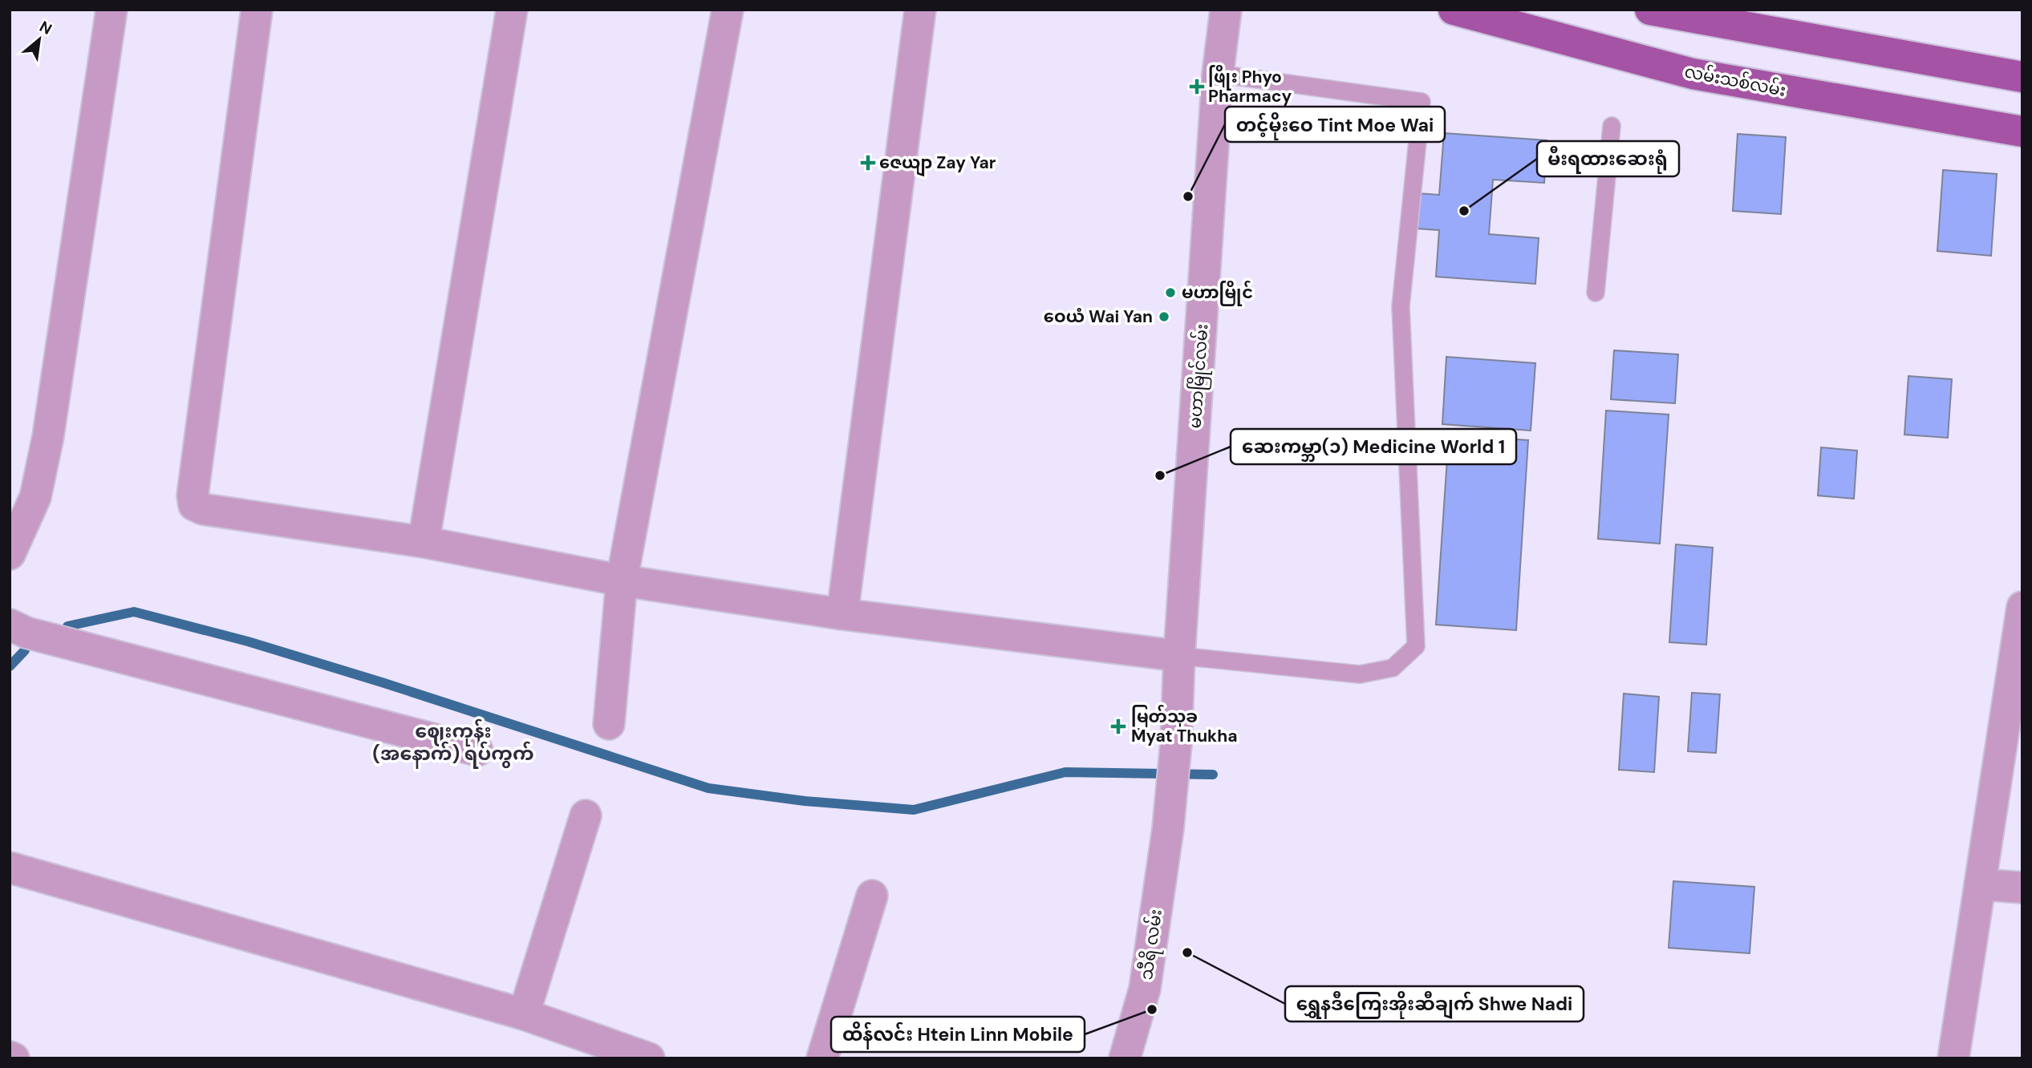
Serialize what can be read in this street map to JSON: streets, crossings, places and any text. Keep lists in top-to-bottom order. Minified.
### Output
{"streets":{"main road":["လမ်းသစ်လမ်း"],"street":["မဟာမြိုင်လမ်း","သီရိ လမ်း"]},"crossings":[["မဟာမြိုင်လမ်း","သီရိ လမ်း"]],"districts":["ဈေးကုန်း (အနောက်) ရပ်ကွက်"],"places":{"health":["ဖြိုး Phyo Pharmacy","ဇေယျာ Zay Yar","မြတ်သုခ Myat Thukha"],"other":["တင့်မိုးဝေ Tint Moe Wai","မီးရထားဆေးရုံ","မဟာမြိုင်","ဝေယံ Wai Yan","ဆေးကမ္ဘာ(၁) Medicine World 1","ရွှေနဒီကြေးအိုးဆီချက် Shwe Nadi","ထိန်လင်း Htein Linn Mobile"]},"north":"top right"}
